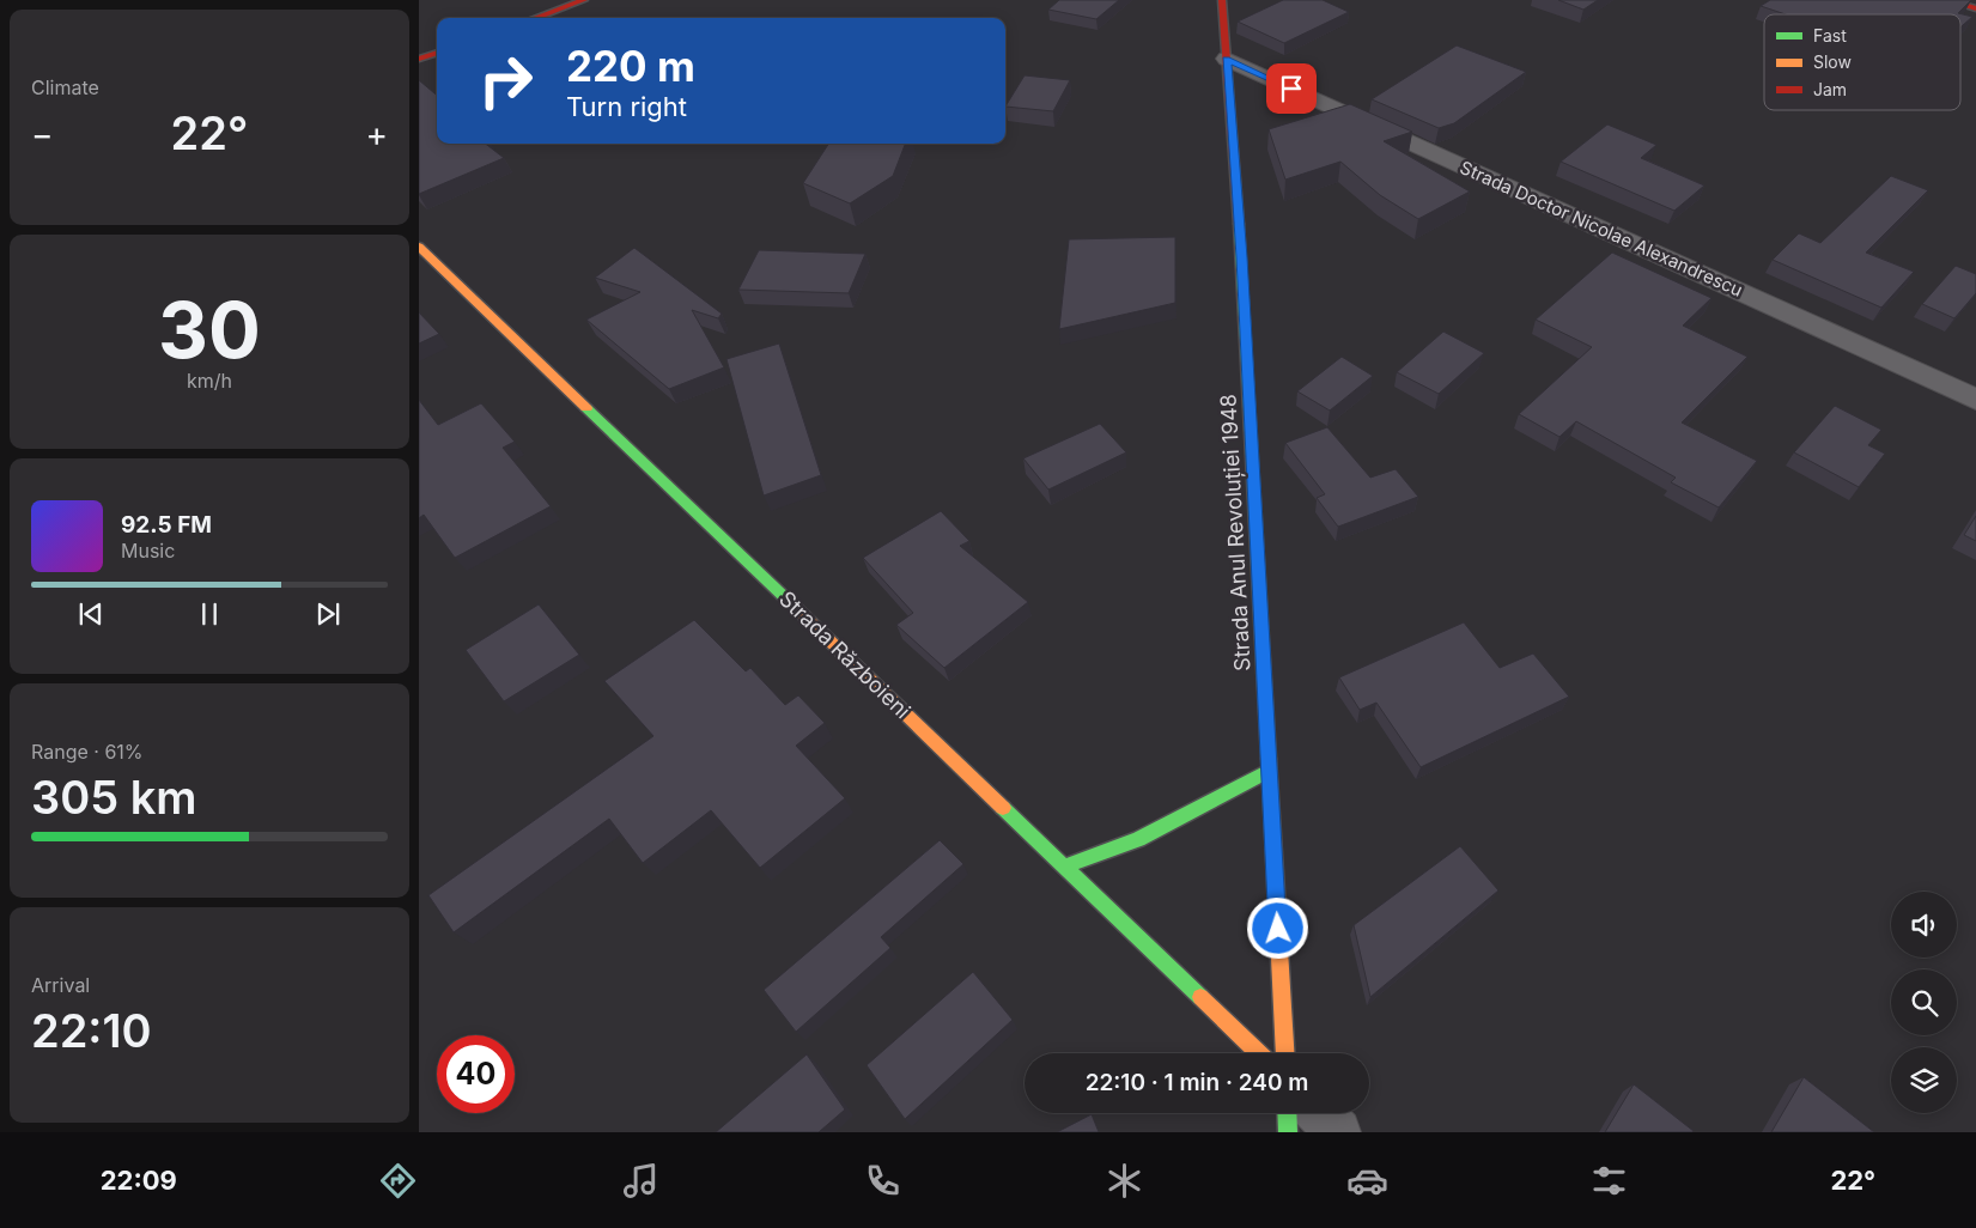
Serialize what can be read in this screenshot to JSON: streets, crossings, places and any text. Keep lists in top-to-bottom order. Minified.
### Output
{"streets":{"street":["Strada Doctor Nicolae Alexandrescu","Strada Anul Revoluției 1948","Strada Războieni"]},"crossings":[["Strada Doctor Nicolae Alexandrescu","Strada Anul Revoluției 1948"]],"legend":["Fast","Slow","Jam"],"page":{"tile":["Climate",["30","km/h"],["Range · 61%","305 km"],["Arrival","22:10"]],"turn":["220 m","Turn right"],"heat":["−","22°","+"],"song":["92.5 FM","Music"],"limit":"40","trip":"22:10 · 1 min · 240 m","tabs":["22:09","22°"]}}
